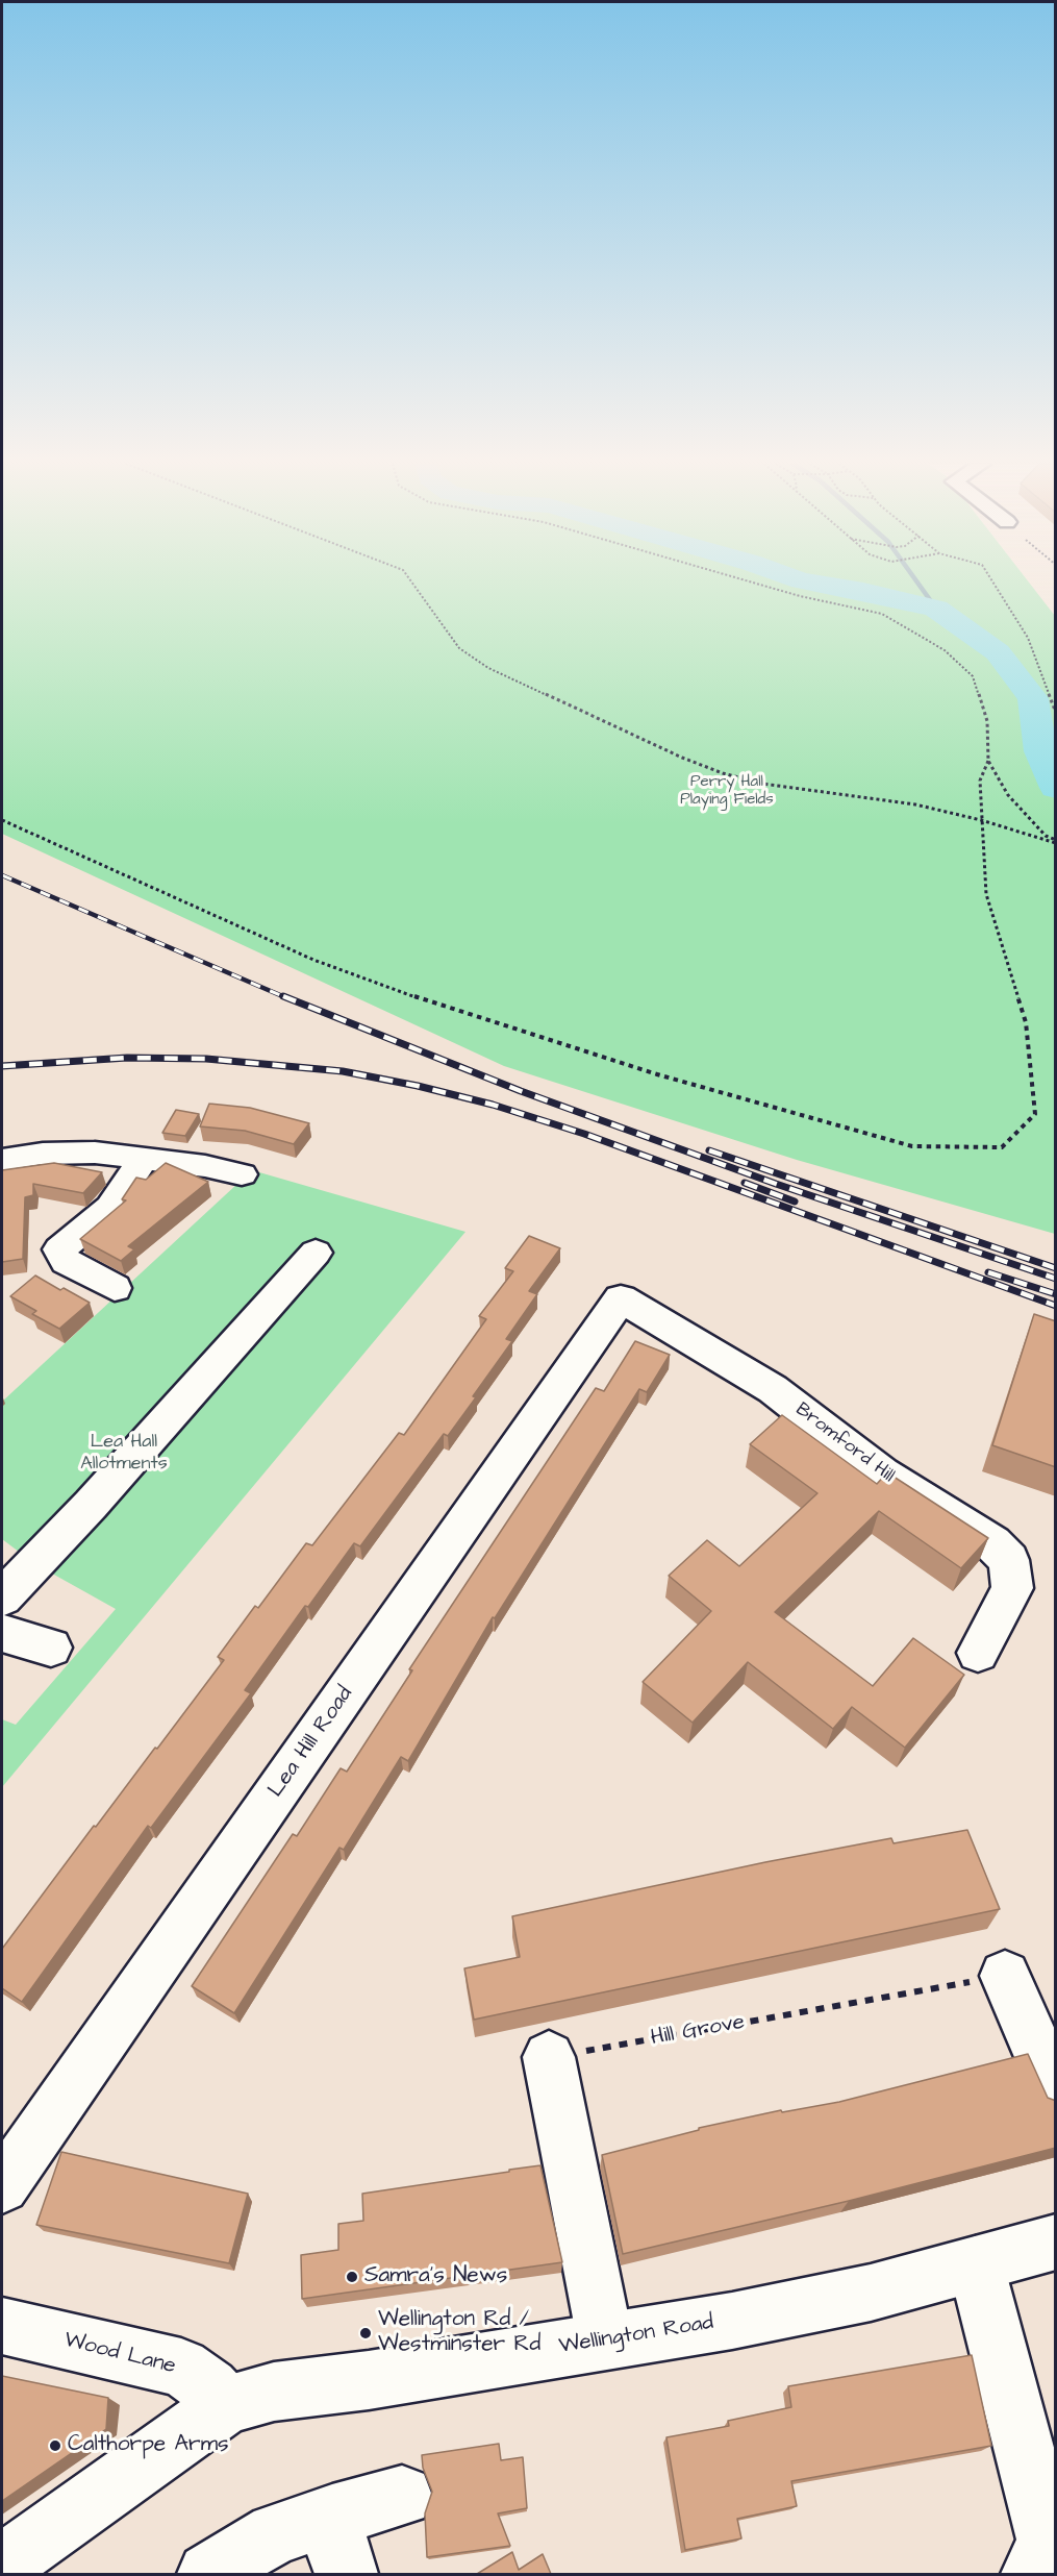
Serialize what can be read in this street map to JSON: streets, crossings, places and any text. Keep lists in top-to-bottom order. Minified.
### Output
{"streets":{"street":["Bromford Hill","Lea Hill Road","Wellington Road","Wood Lane"],"path":["Hill Grove"]},"crossings":[["Bromford Hill","Lea Hill Road"],["Wellington Road","Wood Lane"]],"parks":["Perry Hall Playing Fields","Lea Hall Allotments"],"places":["Samra's News","Wellington Rd / Westminster Rd","Calthorpe Arms"]}
